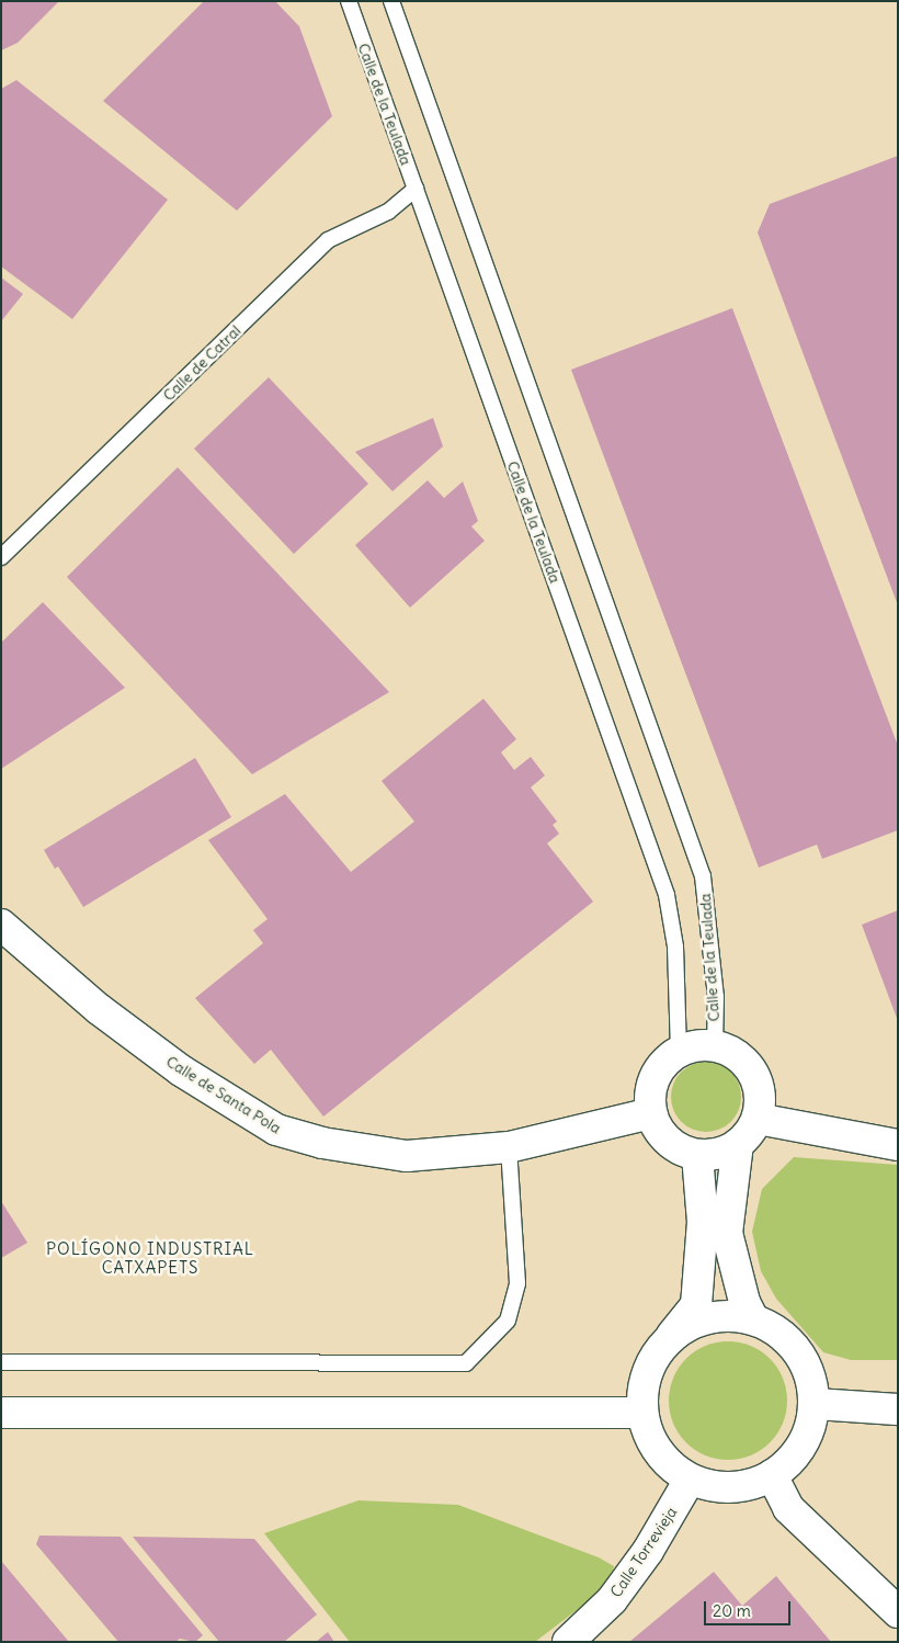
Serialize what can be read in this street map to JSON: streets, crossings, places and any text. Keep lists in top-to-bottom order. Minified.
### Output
{"streets":{"street":["Calle de Santa Pola","Calle Torrevieja"],"lane":["Calle de la Teulada","Calle de Catral"]},"crossings":[["Calle de la Teulada","Calle de Catral"],["Calle de la Teulada","Calle de Santa Pola"]],"districts":["POLÍGONO INDUSTRIAL CATXAPETS"],"scale_bar":"20 m"}
